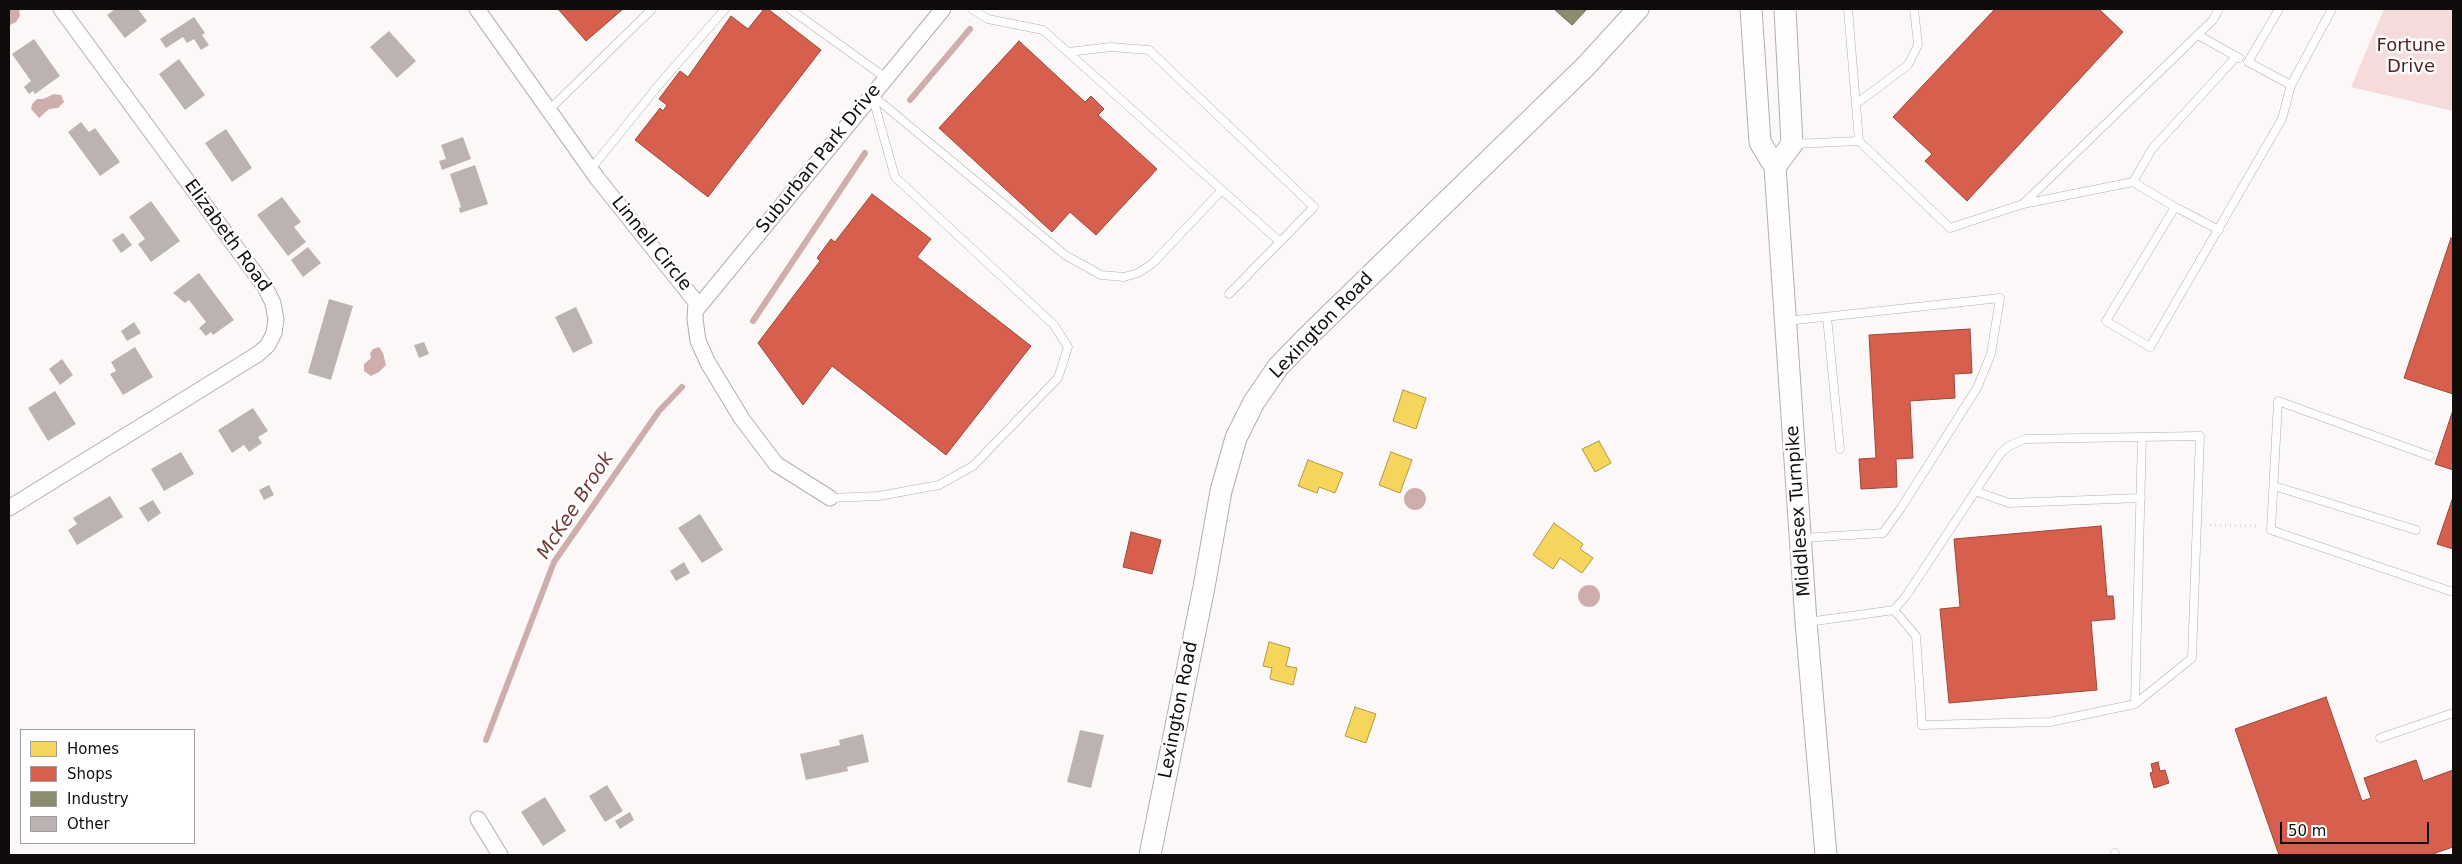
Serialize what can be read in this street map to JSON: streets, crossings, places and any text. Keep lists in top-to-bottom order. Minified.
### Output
{"streets":{"main road":["Lexington Road","Middlesex Turnpike"],"street":["Suburban Park Drive","Elizabeth Road","Linnell Circle"]},"crossings":[["Suburban Park Drive","Linnell Circle"]],"water":["McKee Brook"],"parks":["Fortune Drive"],"legend":["Homes","Shops","Industry","Other"],"scale_bar":"50 m"}
